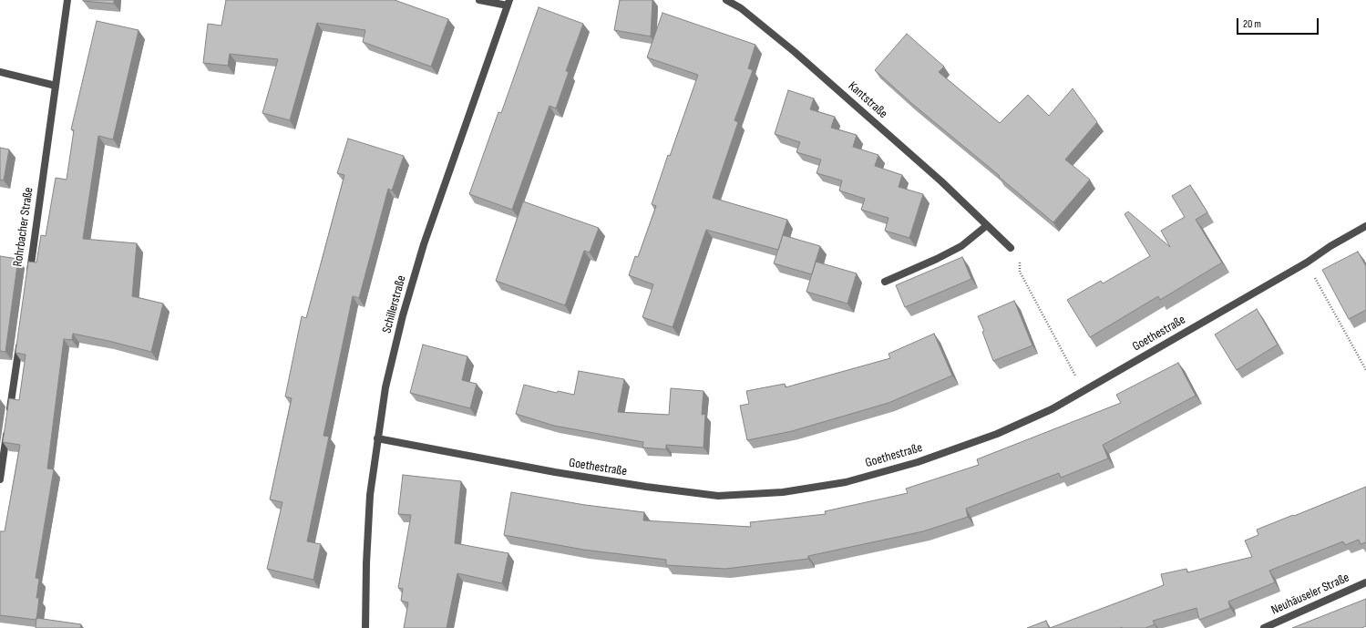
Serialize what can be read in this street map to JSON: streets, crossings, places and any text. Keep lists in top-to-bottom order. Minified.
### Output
{"streets":{"street":["Kantstraße","Rohrbacher Straße","Schillerstraße","Goethestraße","Neuhäuseler Straße"]},"crossings":[["Schillerstraße","Goethestraße"]],"scale_bar":"20 m"}
